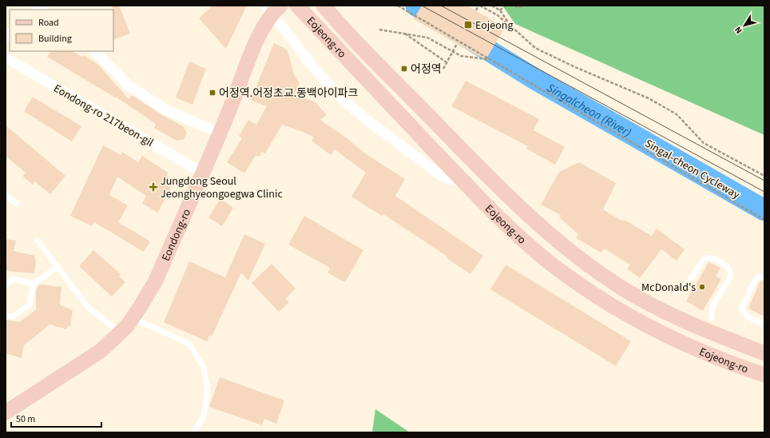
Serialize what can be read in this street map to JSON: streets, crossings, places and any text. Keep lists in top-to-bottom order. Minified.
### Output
{"streets":{"main road":["Eojeong-ro","Eondong-ro"],"street":["Eondong-ro 217beon-gil"],"path":["Singal-cheon Cycleway"]},"crossings":[["Eondong-ro 217beon-gil","Eondong-ro"]],"water":["Singalcheon (River)"],"places":{"transit":["Eojeong","어정역","어정역.어정초교.동백아이파크"],"health":["Jungdong Seoul Jeonghyeongoegwa Clinic"],"other":["McDonald's"]},"legend":["Road","Building"],"scale_bar":"50 m","north":"bottom left"}
